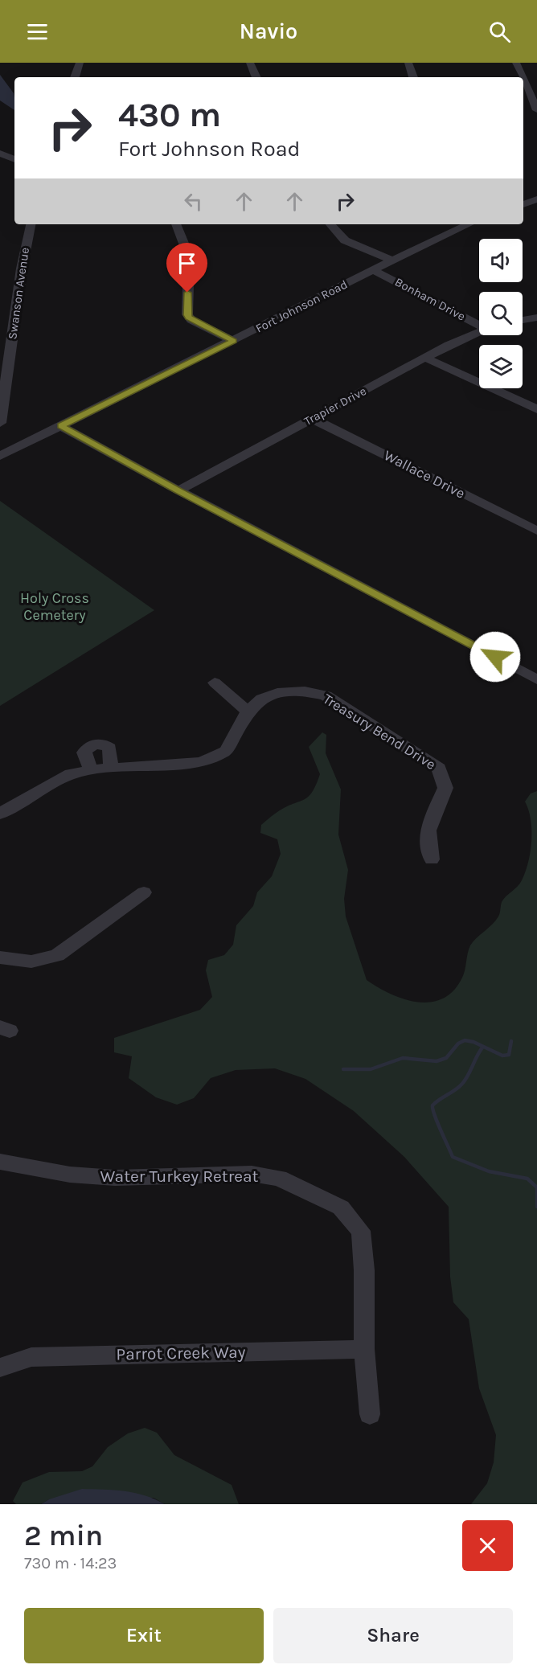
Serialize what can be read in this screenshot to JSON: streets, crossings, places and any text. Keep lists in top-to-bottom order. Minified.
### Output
{"streets":{"street":["Swanson Avenue","Bonham Drive","Fort Johnson Road","Trapier Drive","Wallace Drive","Treasury Bend Drive","Water Turkey Retreat","Parrot Creek Way"]},"crossings":[["Bonham Drive","Fort Johnson Road"],["Trapier Drive","Wallace Drive"],["Water Turkey Retreat","Parrot Creek Way"]],"parks":["Holy Cross Cemetery"],"page":{"header":"Navio","turn":["430 m","Fort Johnson Road"],"heading":["2 min","730 m · 14:23"],"buttons":["Exit","Share"]}}
